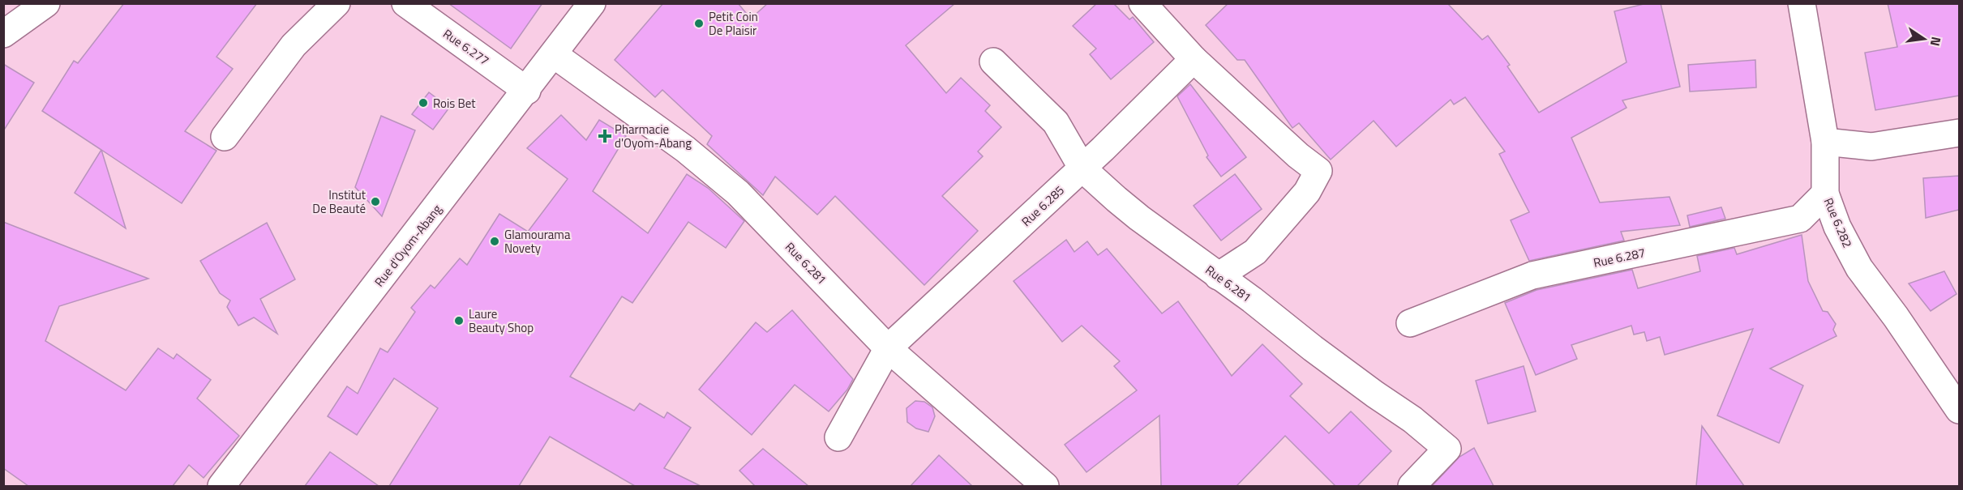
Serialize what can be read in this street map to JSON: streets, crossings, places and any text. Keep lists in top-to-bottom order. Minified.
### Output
{"streets":{"street":["Rue 6.277","Rue 6.285","Rue 6.282","Rue d'Oyom-Abang","Rue 6.287","Rue 6.281"]},"crossings":[["Rue 6.277","Rue d'Oyom-Abang"],["Rue 6.285","Rue 6.281"],["Rue 6.282","Rue 6.287"],["Rue d'Oyom-Abang","Rue 6.281"]],"places":{"other":["Petit Coin De Plaisir","Rois Bet","Institut De Beauté","Glamourama Novety","Laure Beauty Shop"],"health":["Pharmacie d'Oyom-Abang"]},"north":"right"}
